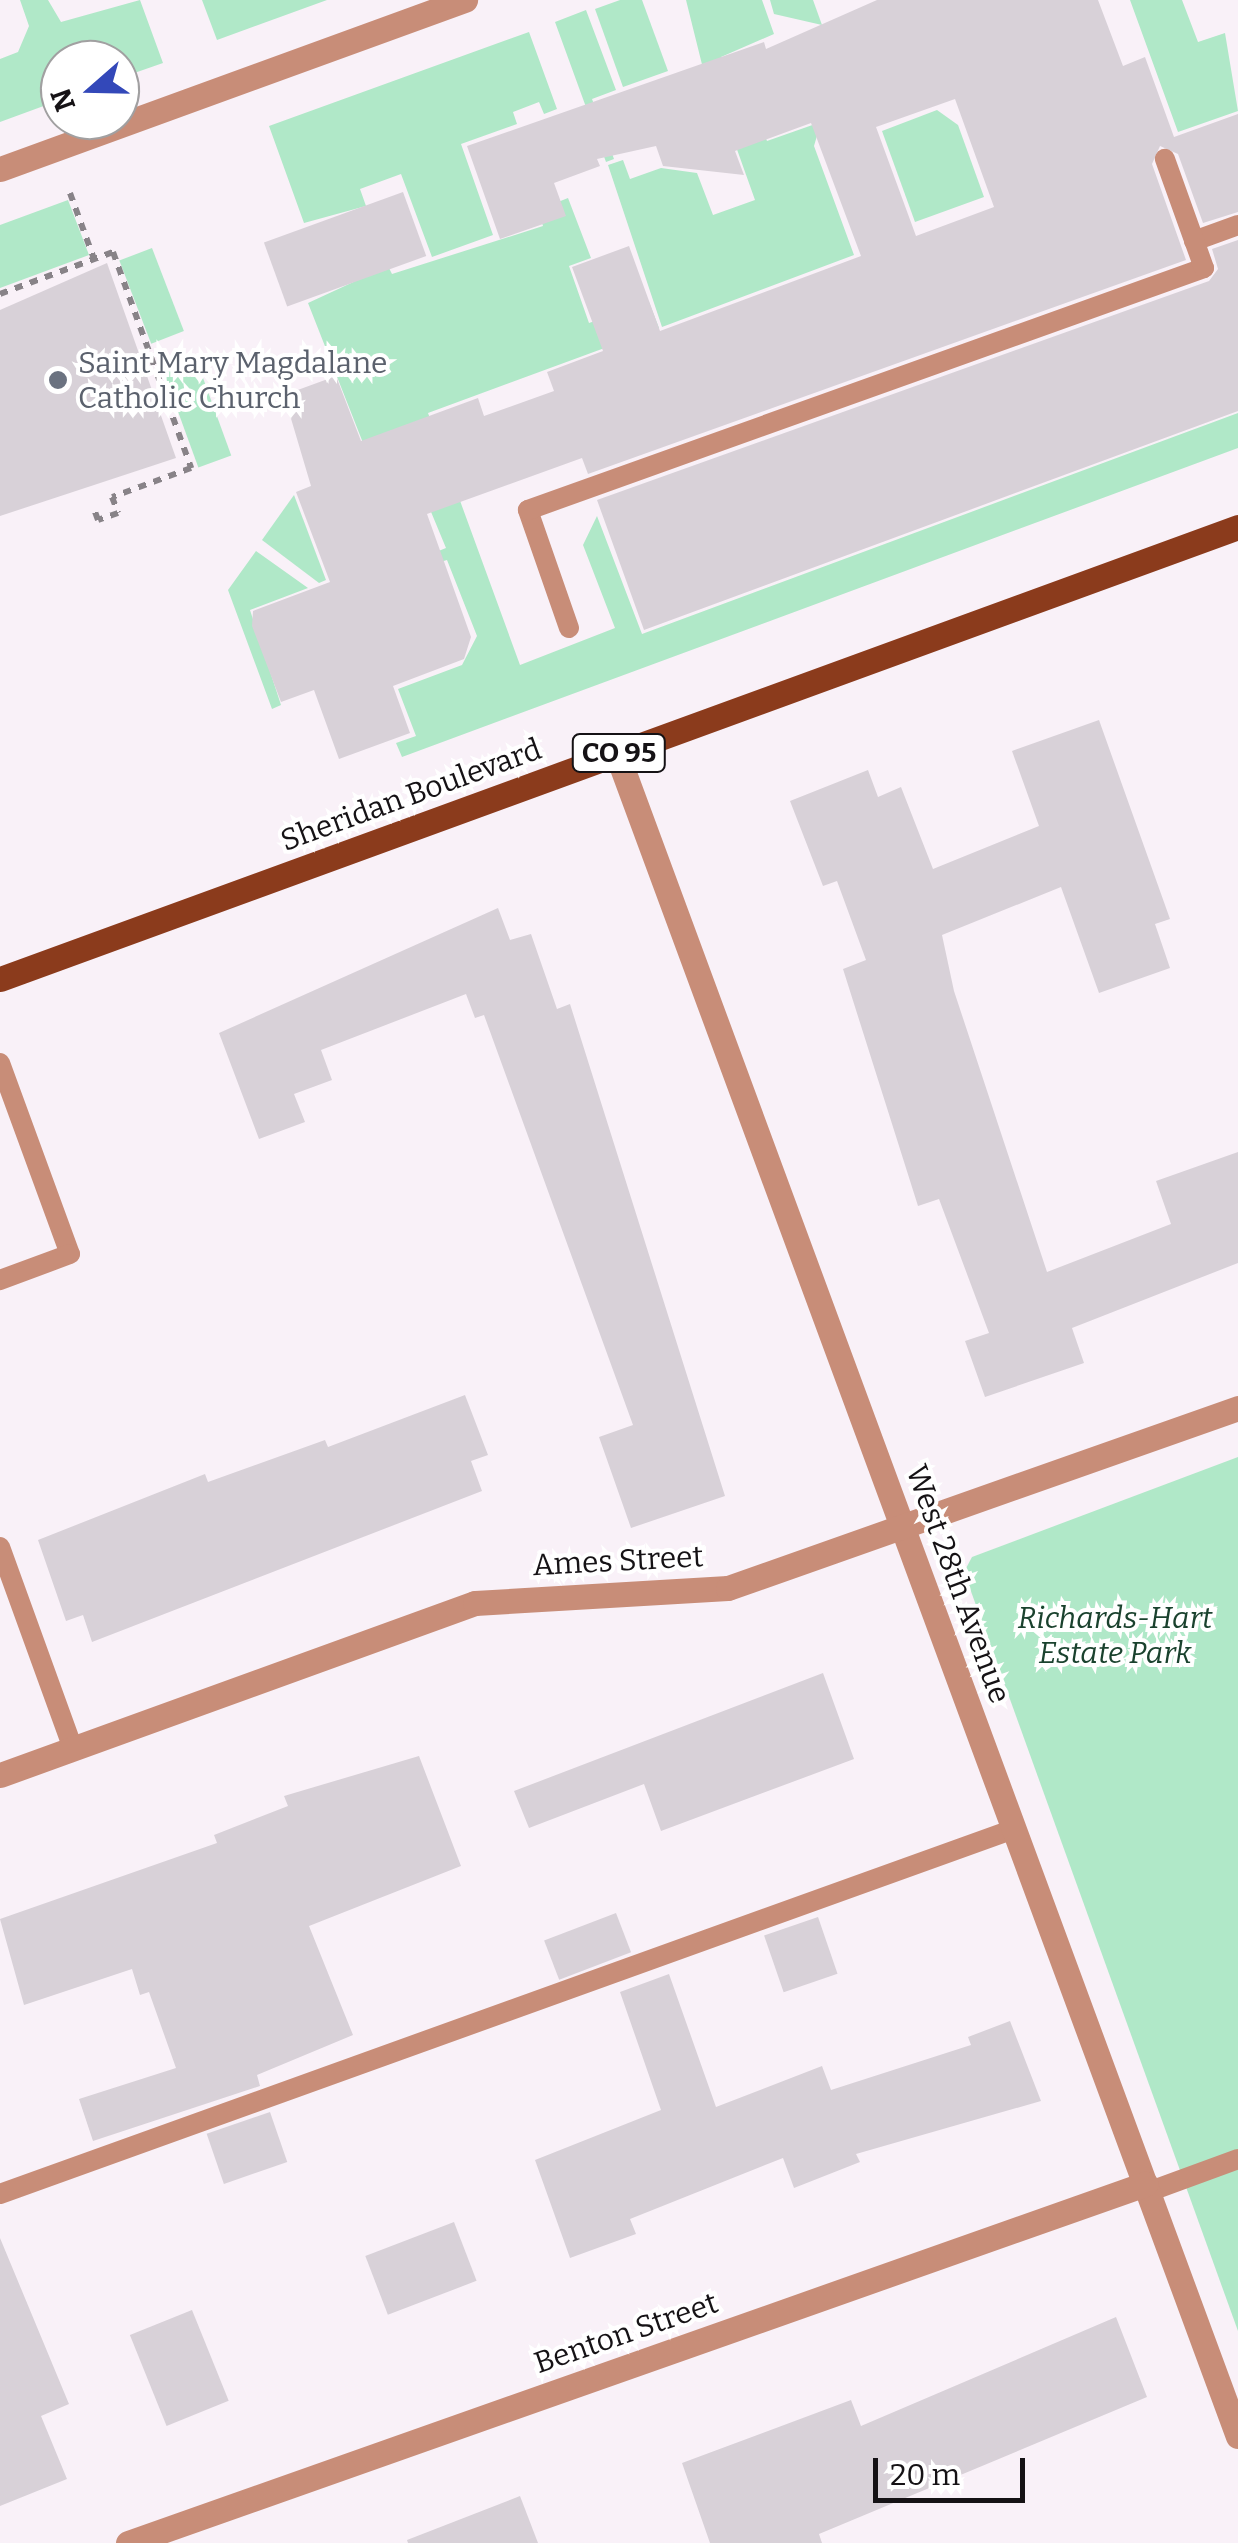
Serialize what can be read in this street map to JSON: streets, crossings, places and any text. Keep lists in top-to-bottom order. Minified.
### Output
{"streets":{"main road":["CO 95","Sheridan Boulevard"],"street":["Ames Street","West 28th Avenue","Benton Street"]},"crossings":[["Sheridan Boulevard","West 28th Avenue"],["Ames Street","West 28th Avenue"],["West 28th Avenue","Benton Street"]],"parks":["Richards-Hart Estate Park"],"places":["Saint Mary Magdalane Catholic Church"],"scale_bar":"20 m","north":"left"}
